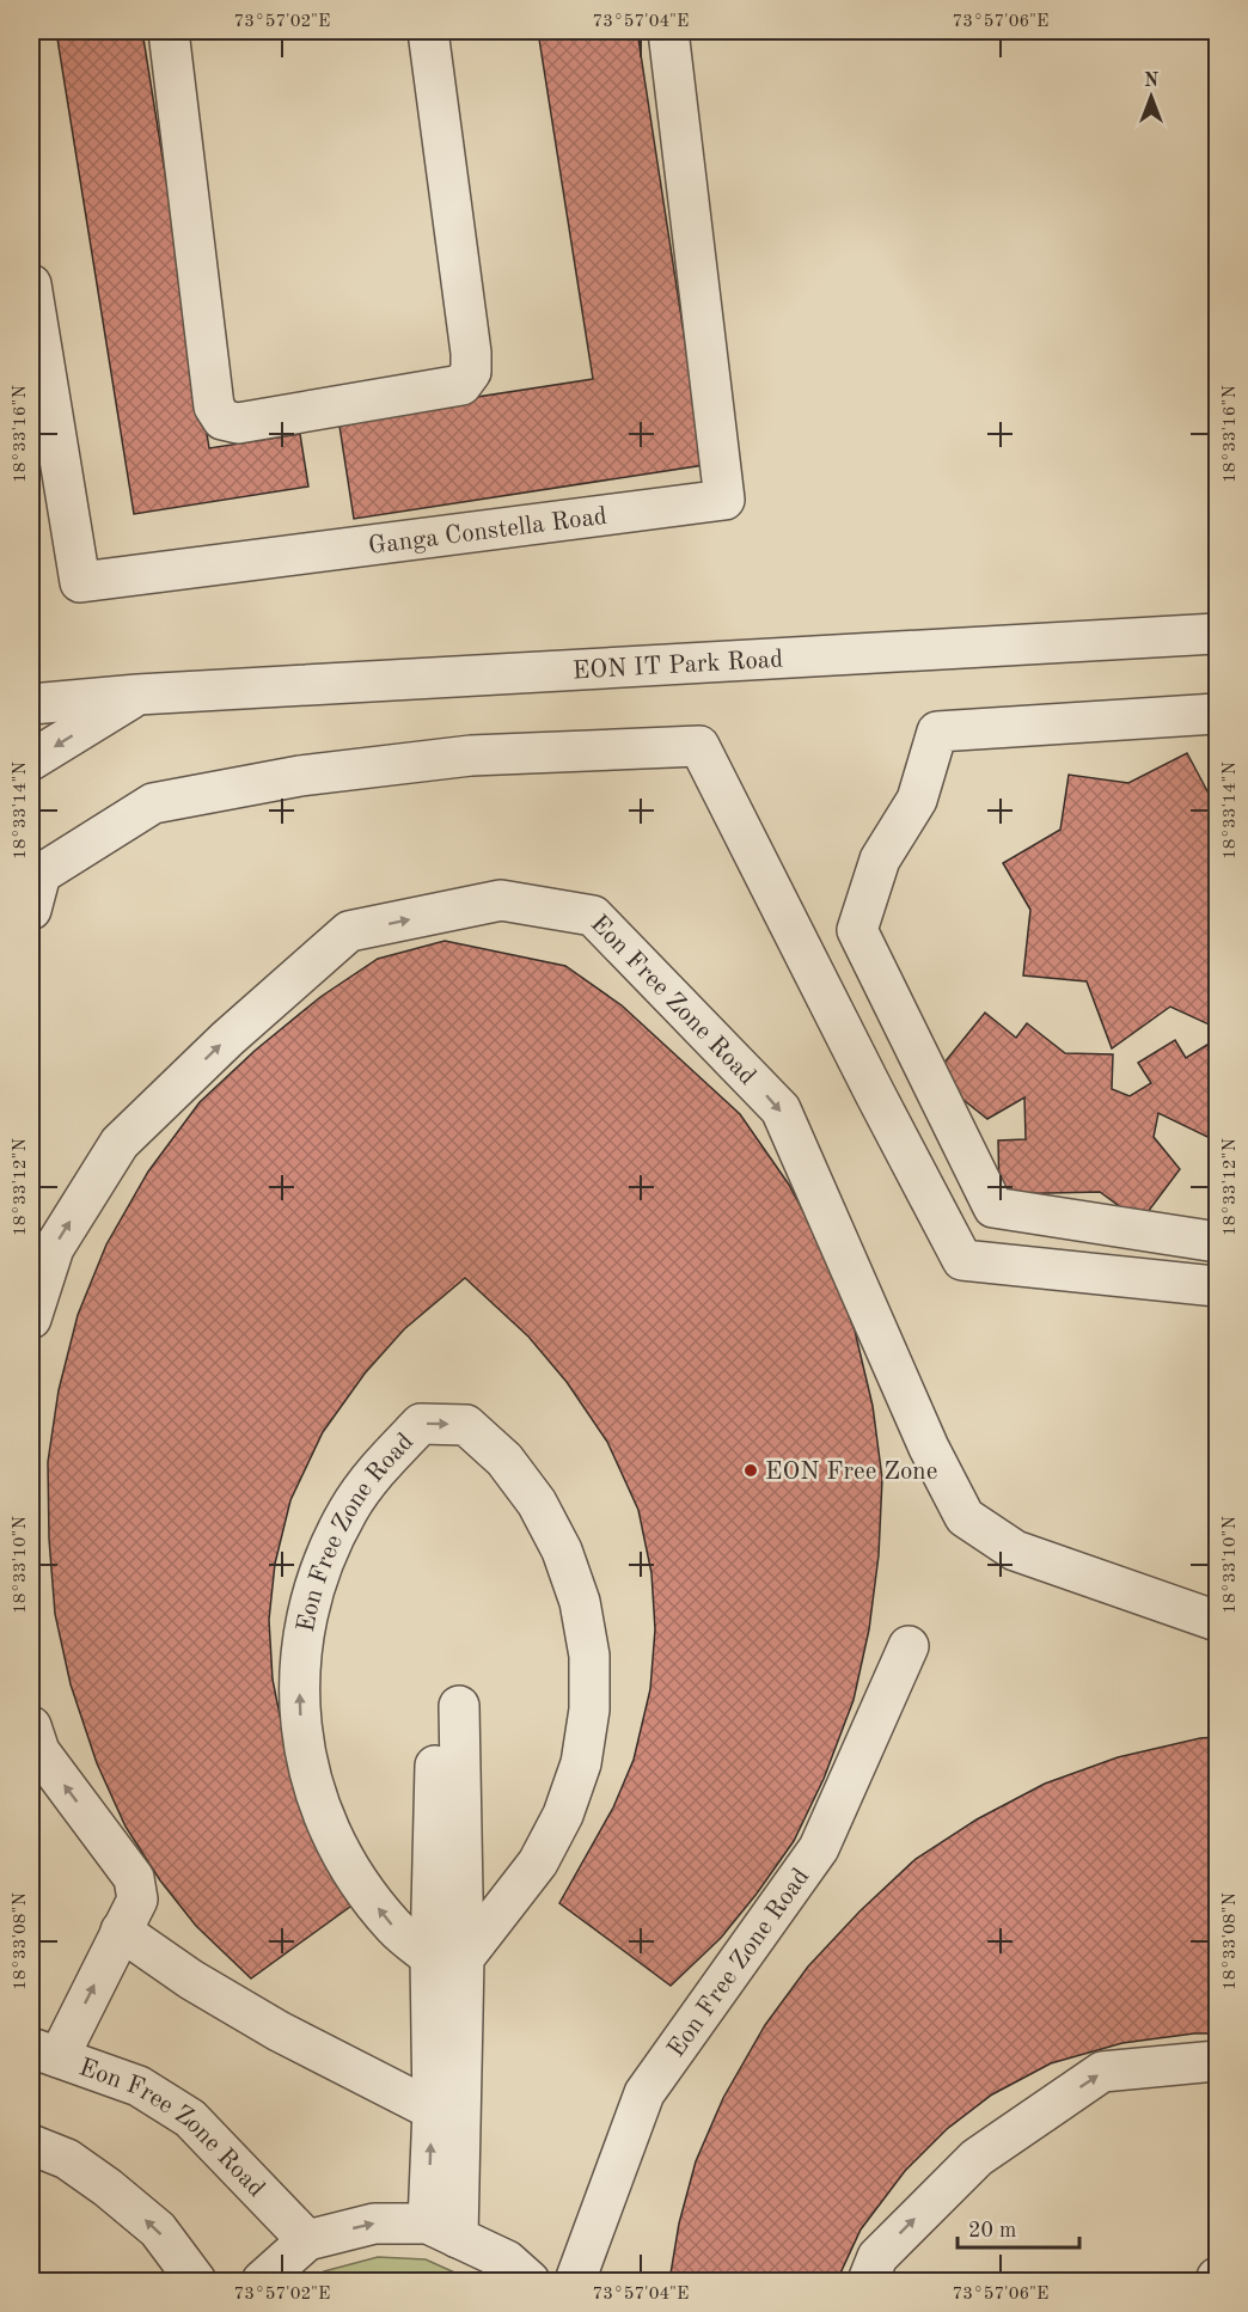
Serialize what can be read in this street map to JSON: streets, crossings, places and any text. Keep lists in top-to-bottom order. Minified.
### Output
{"streets":{"street":["Ganga Constella Road","EON IT Park Road","Eon Free Zone Road"]},"places":["EON Free Zone"],"scale_bar":"20 m","north":"top","coordinates":["73°57'02\"E","73°57'04\"E","73°57'06\"E","18°33'16\"N","18°33'14\"N","18°33'12\"N","18°33'10\"N","18°33'08\"N"]}
